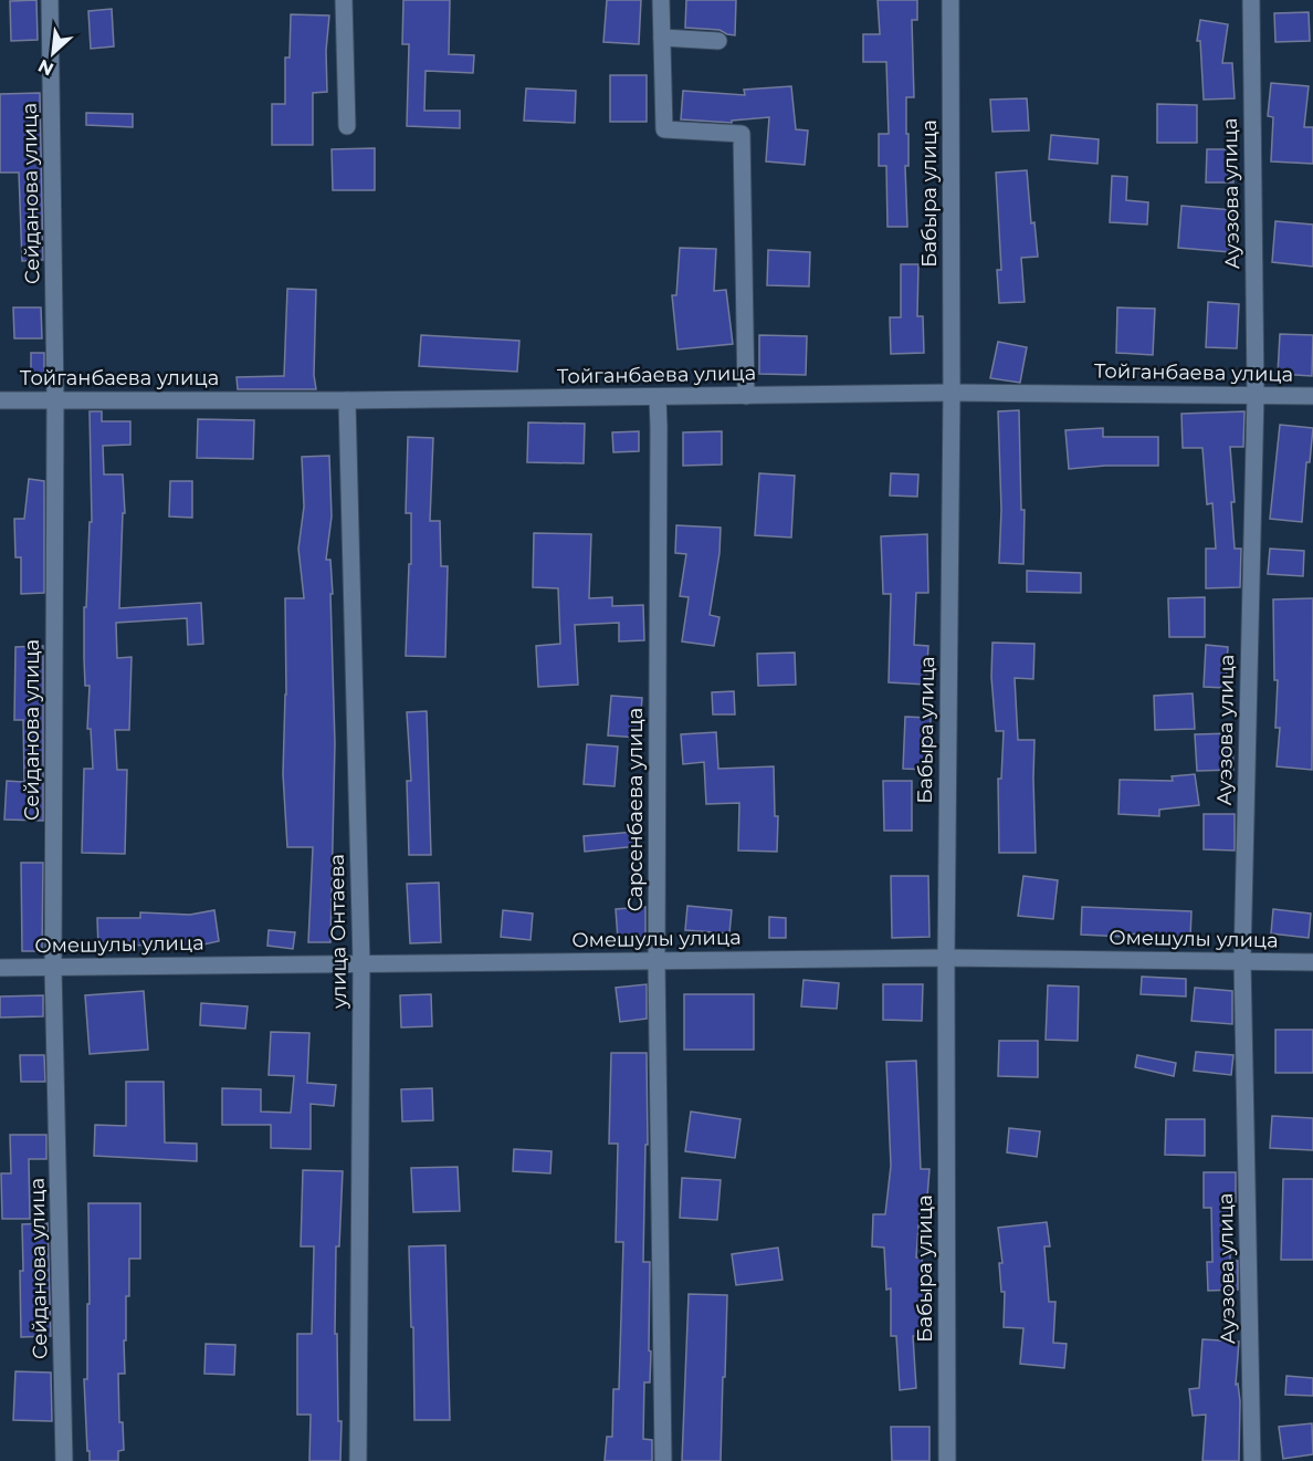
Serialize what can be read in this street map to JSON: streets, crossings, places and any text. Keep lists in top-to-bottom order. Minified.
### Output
{"streets":{"street":["Сейданова улица","Бабыра улица","Ауэзова улица","Тойганбаева улица","Сарсенбаева улица","улица Онтаева","Омешулы улица"]},"crossings":[["Сейданова улица","Тойганбаева улица"],["Сейданова улица","Омешулы улица"],["Бабыра улица","Тойганбаева улица"],["Бабыра улица","Омешулы улица"],["Ауэзова улица","Тойганбаева улица"],["Ауэзова улица","Омешулы улица"],["Тойганбаева улица","Сарсенбаева улица"],["Тойганбаева улица","улица Онтаева"],["Сарсенбаева улица","Омешулы улица"],["улица Онтаева","Омешулы улица"]],"north":"bottom left"}
